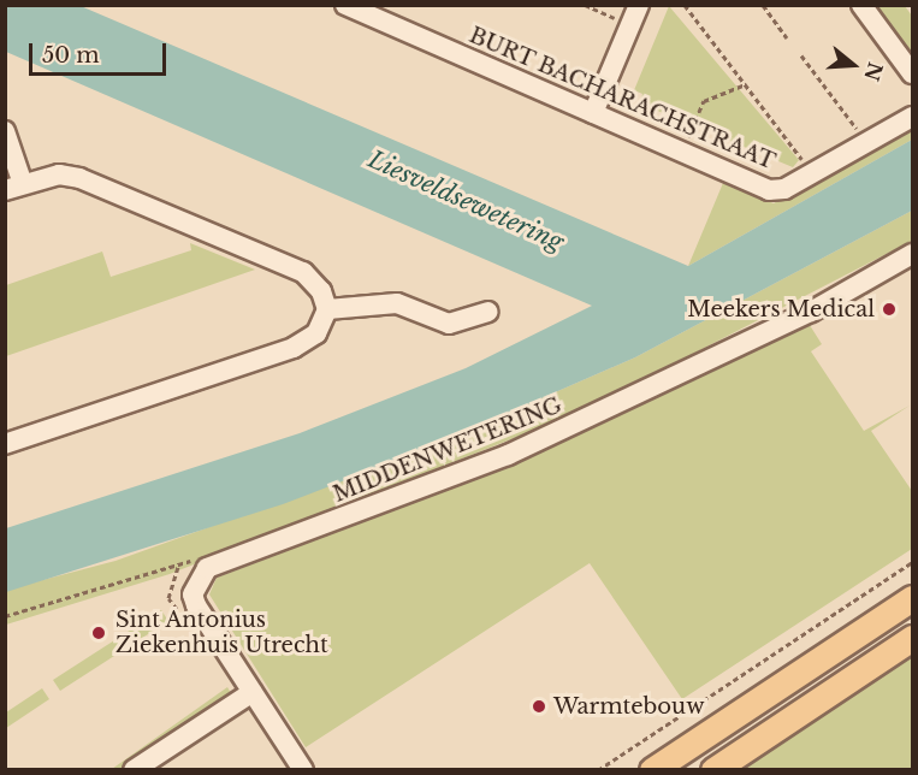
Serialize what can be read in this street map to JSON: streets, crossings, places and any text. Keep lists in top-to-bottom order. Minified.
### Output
{"streets":{"street":["BURT BACHARACHSTRAAT","MIDDENWETERING"]},"water":["Liesveldsewetering"],"places":["Meekers Medical","Sint Antonius Ziekenhuis Utrecht","Warmtebouw"],"scale_bar":"50 m","north":"right"}
